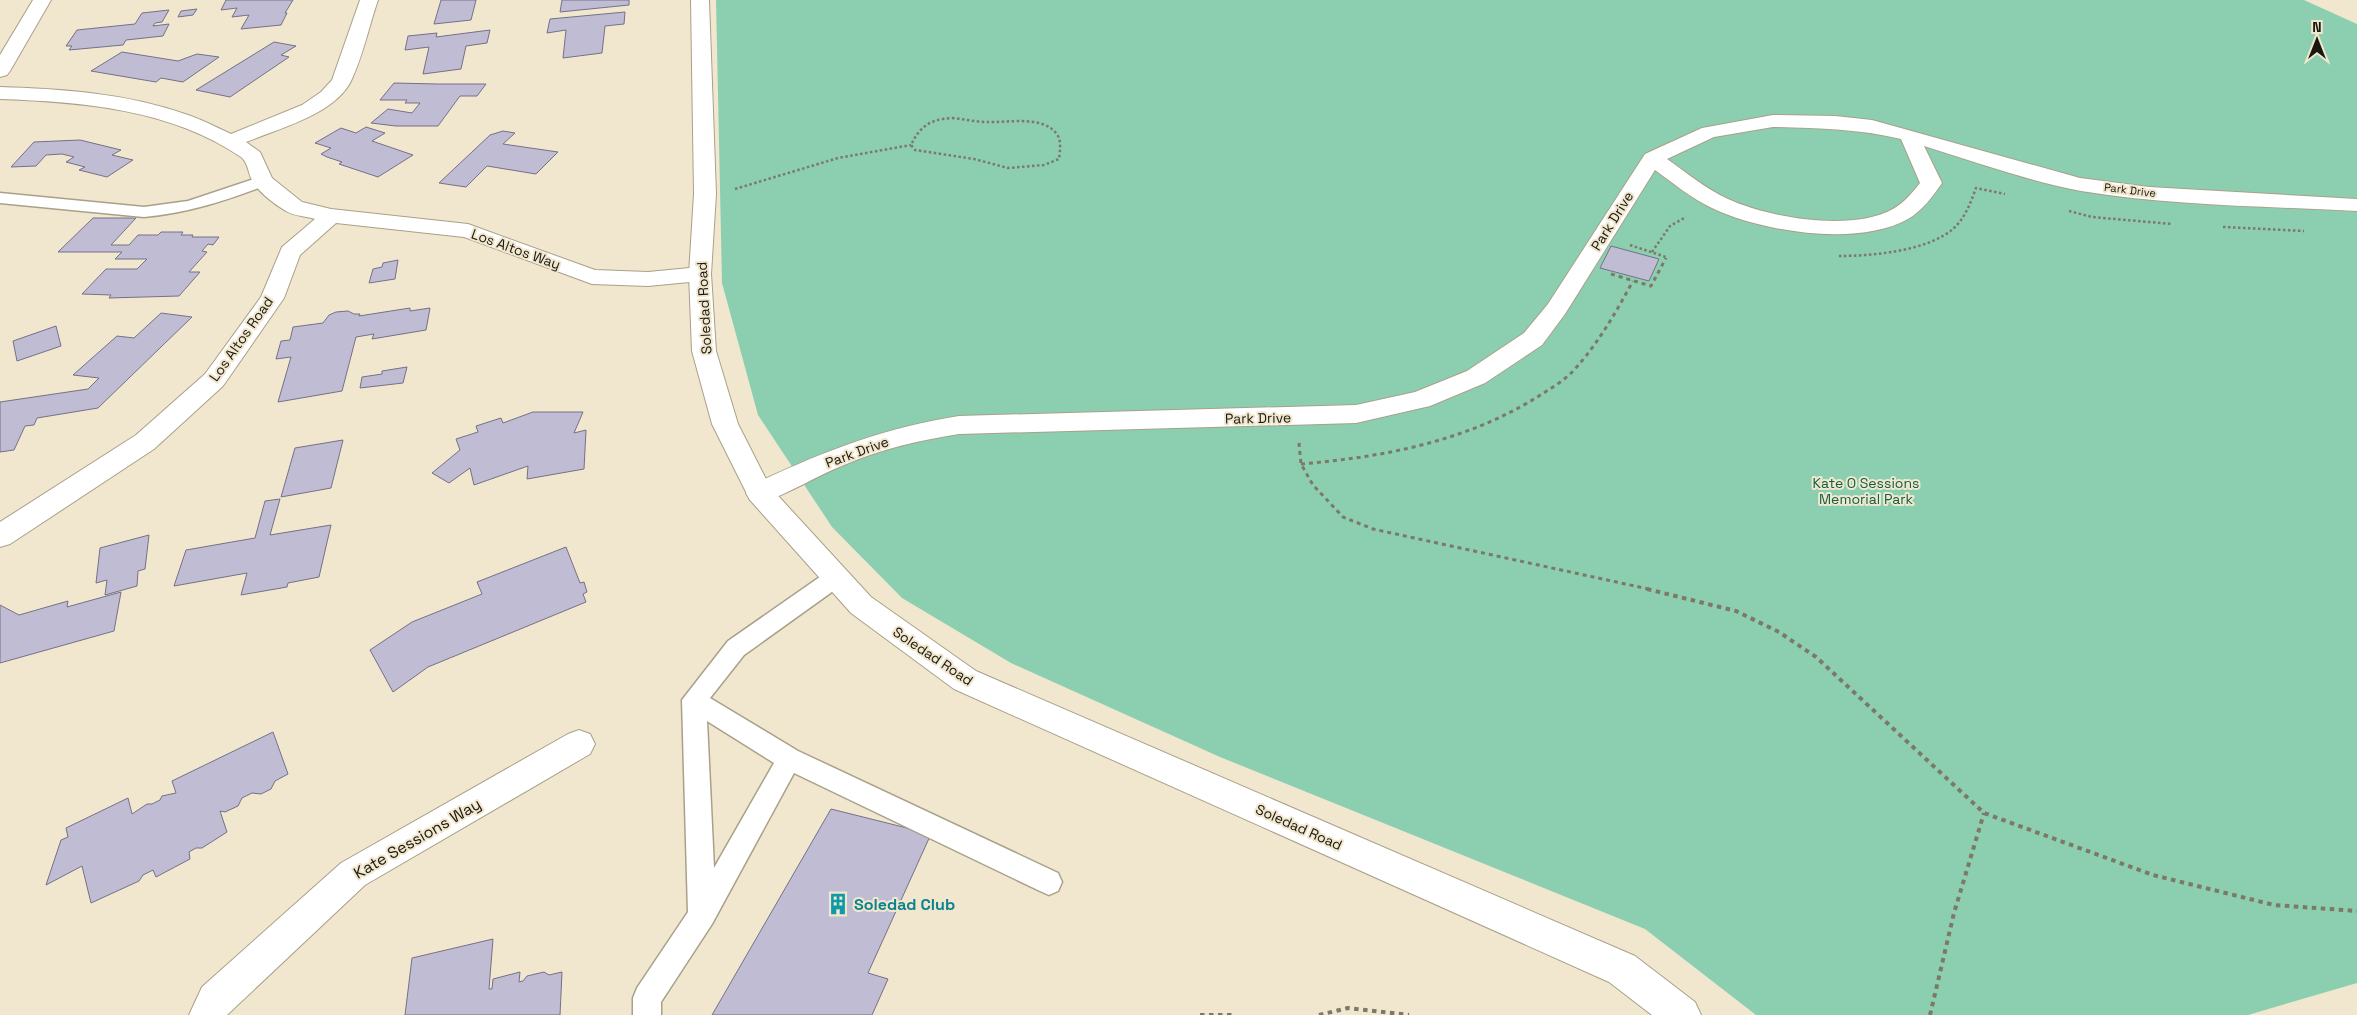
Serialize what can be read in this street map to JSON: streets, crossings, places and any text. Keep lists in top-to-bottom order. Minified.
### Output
{"streets":{"street":["Park Drive","Los Altos Way","Soledad Road","Los Altos Road","Kate Sessions Way"]},"crossings":[["Park Drive","Soledad Road"],["Los Altos Way","Soledad Road"],["Los Altos Way","Los Altos Road"]],"parks":["Kate O Sessions Memorial Park"],"places":{"building":["Soledad Club"]},"north":"top"}
